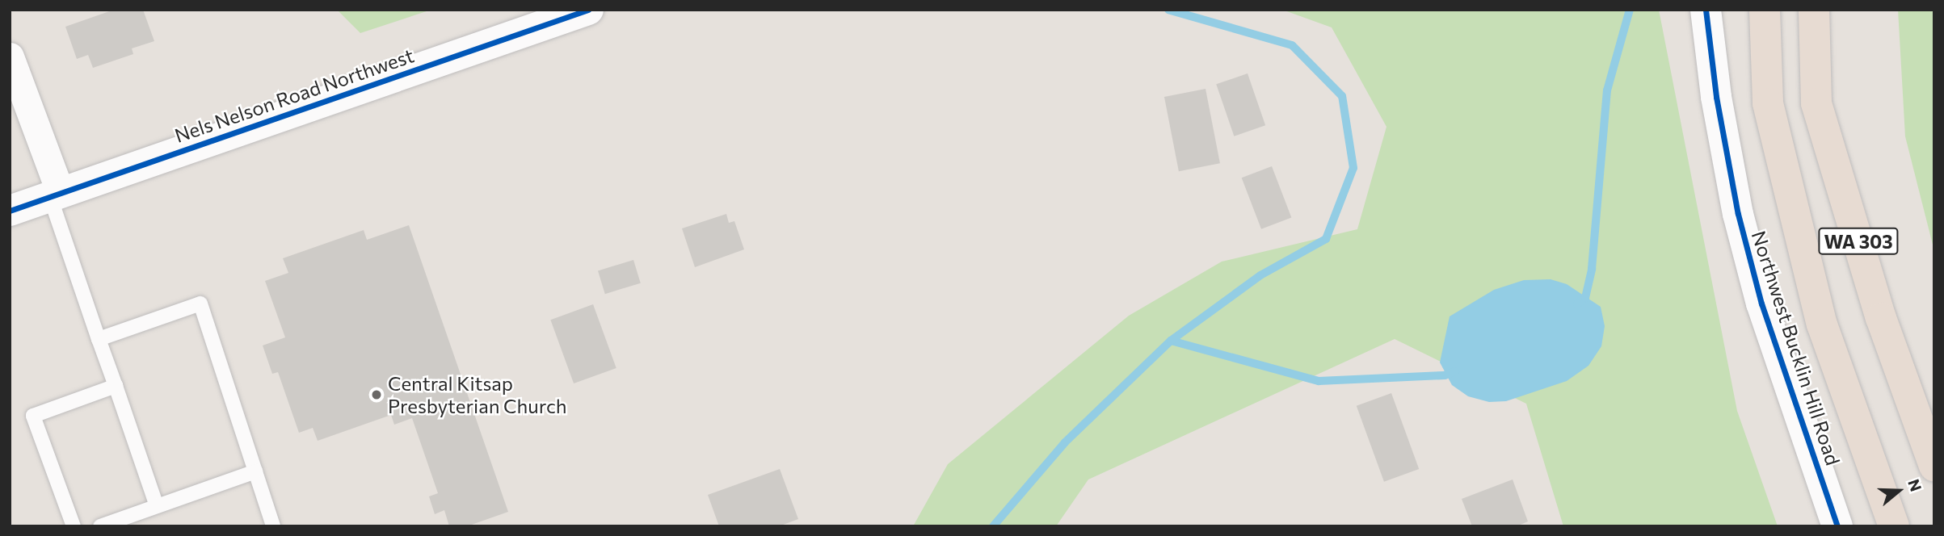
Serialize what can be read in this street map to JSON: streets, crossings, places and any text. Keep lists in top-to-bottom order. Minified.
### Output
{"streets":{"highway":["WA 303"],"street":["Nels Nelson Road Northwest","Northwest Bucklin Hill Road"]},"places":["Central Kitsap Presbyterian Church"],"north":"right"}
